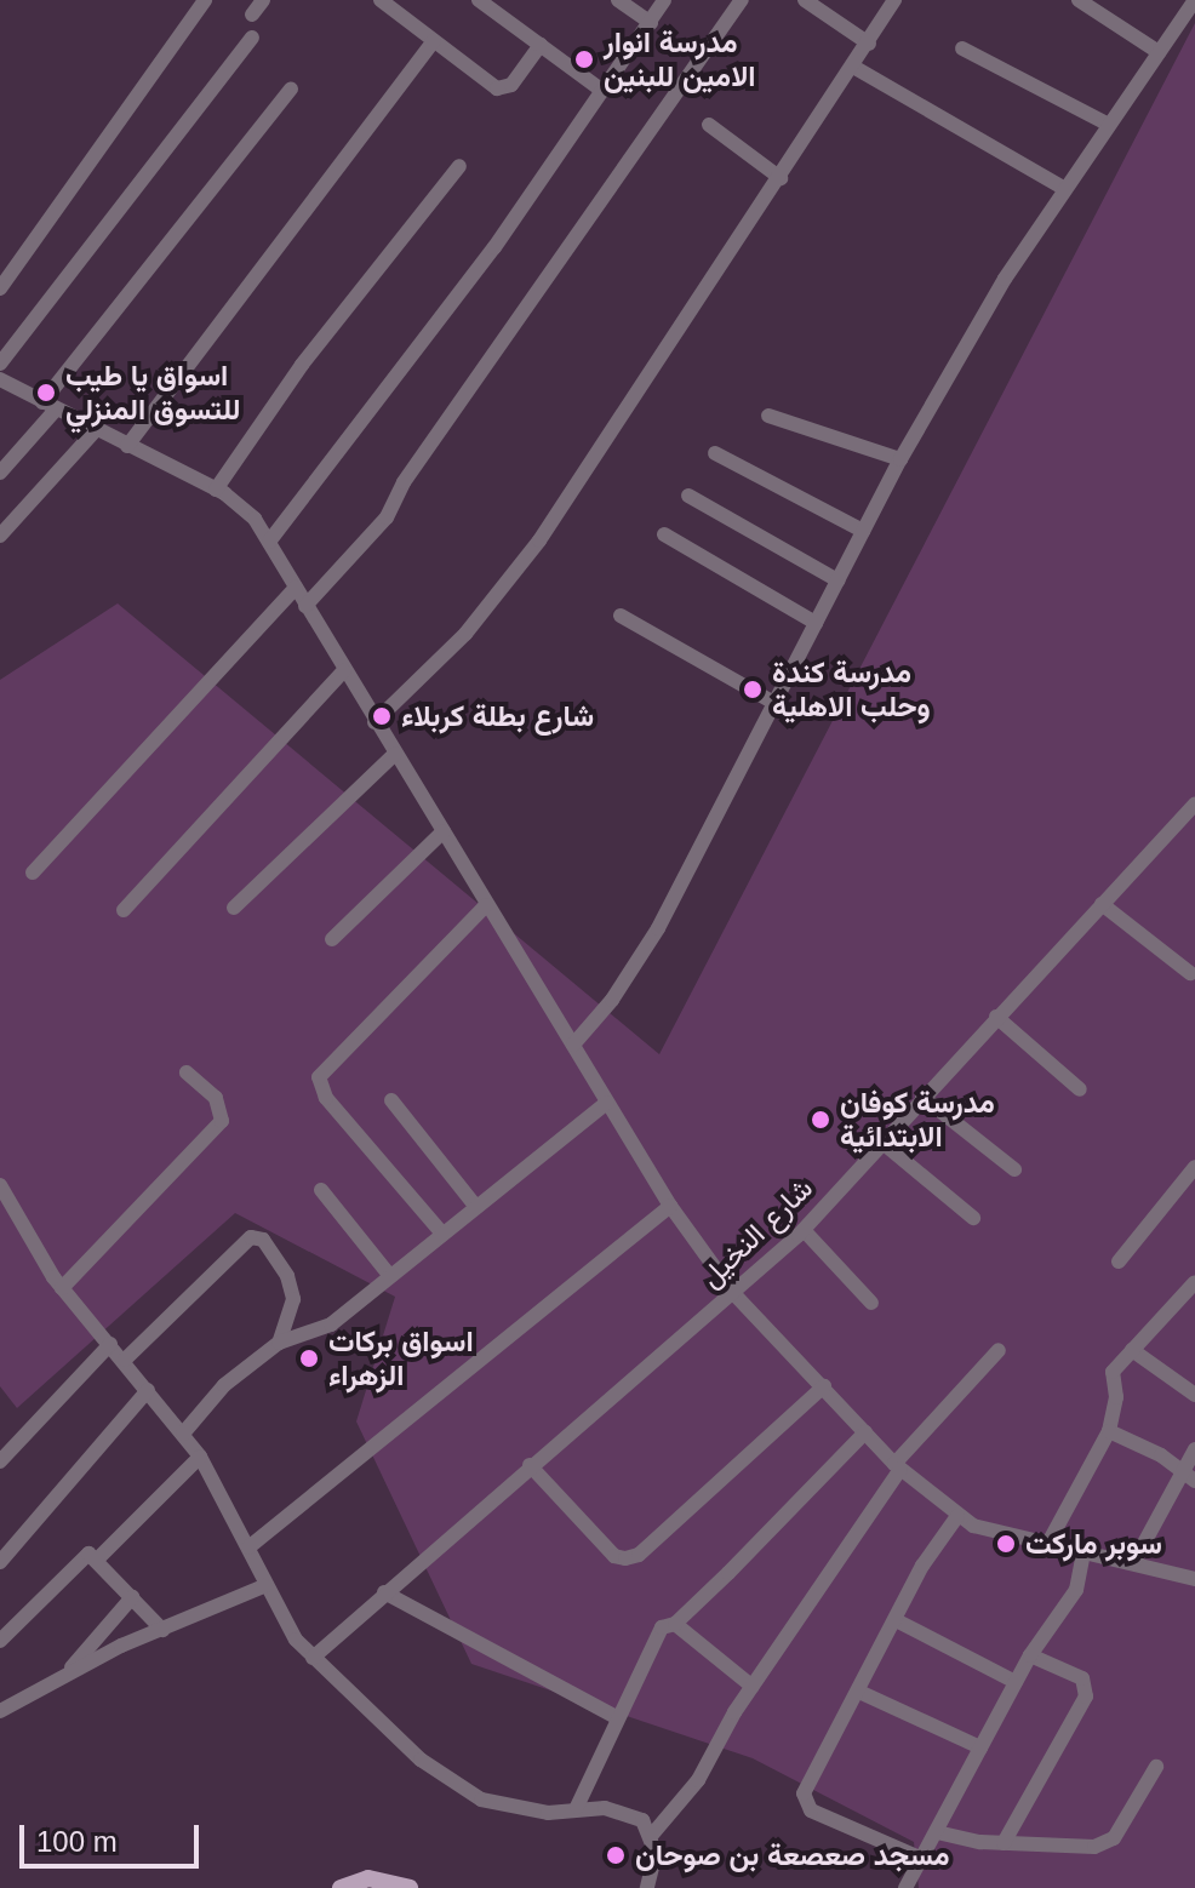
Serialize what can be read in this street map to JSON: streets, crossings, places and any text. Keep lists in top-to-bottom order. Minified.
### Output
{"streets":{"street":["شارع النخيل"]},"places":["مدرسة انوار الامين للبنين","اسواق يا طيب للتسوق المنزلي","مدرسة كندة وحلب الاهلية","شارع بطلة كربلاء","مدرسة كوفان الابتدائية","اسواق بركات الزهراء","سوبر ماركت","مسجد صعصعة بن صوحان"],"scale_bar":"100 m"}
